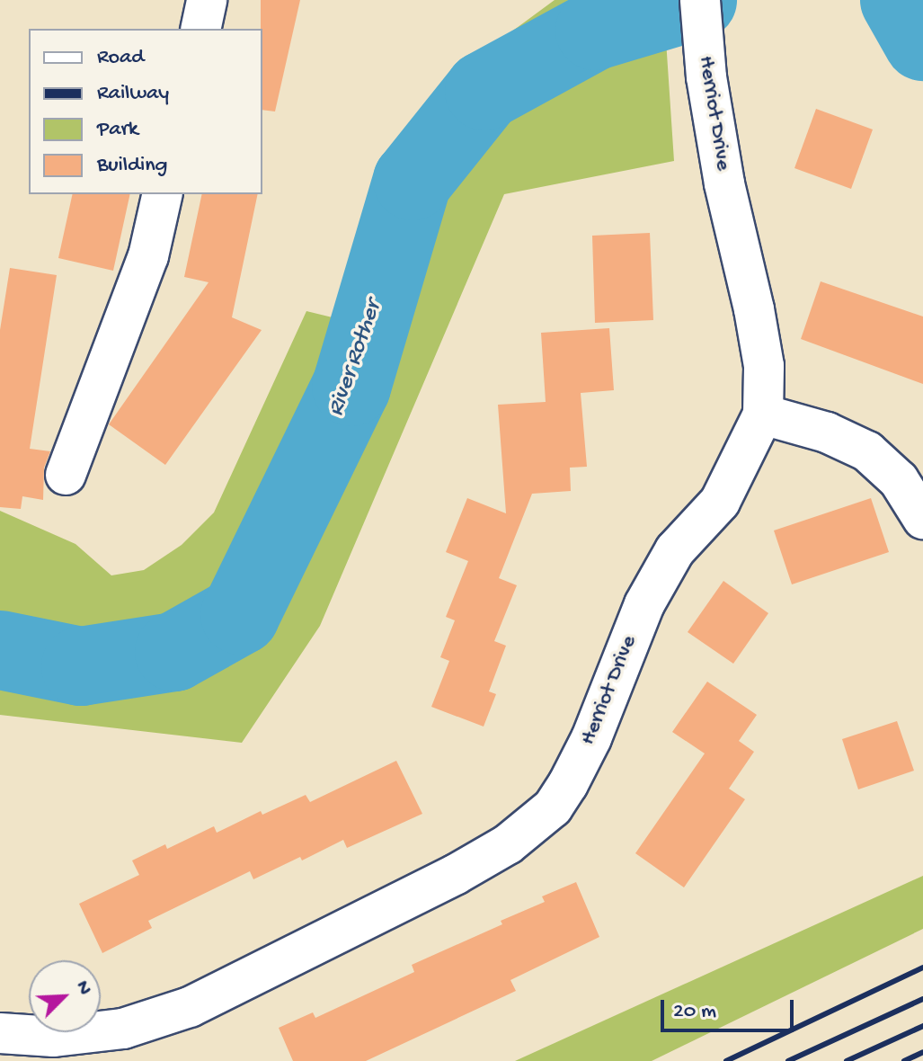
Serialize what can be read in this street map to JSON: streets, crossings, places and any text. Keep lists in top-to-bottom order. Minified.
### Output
{"streets":{"street":["Herriot Drive"]},"water":["River Rother"],"legend":["Road","Railway","Park","Building"],"scale_bar":"20 m","north":"top right"}
